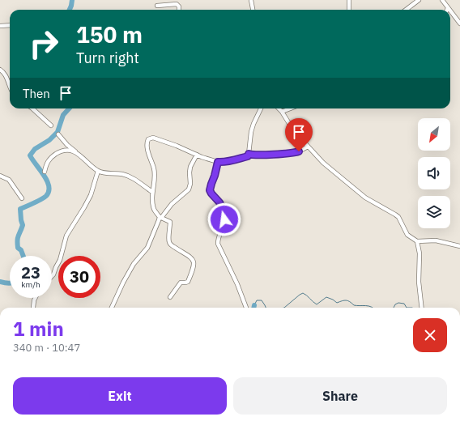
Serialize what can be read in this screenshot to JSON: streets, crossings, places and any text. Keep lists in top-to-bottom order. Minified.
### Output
{"north":"bottom left","page":{"turn":["150 m","Turn right"],"then":"Then","speed":"23 km/h","limit":"30","heading":["1 min","340 m · 10:47"],"buttons":["Exit","Share"]}}
